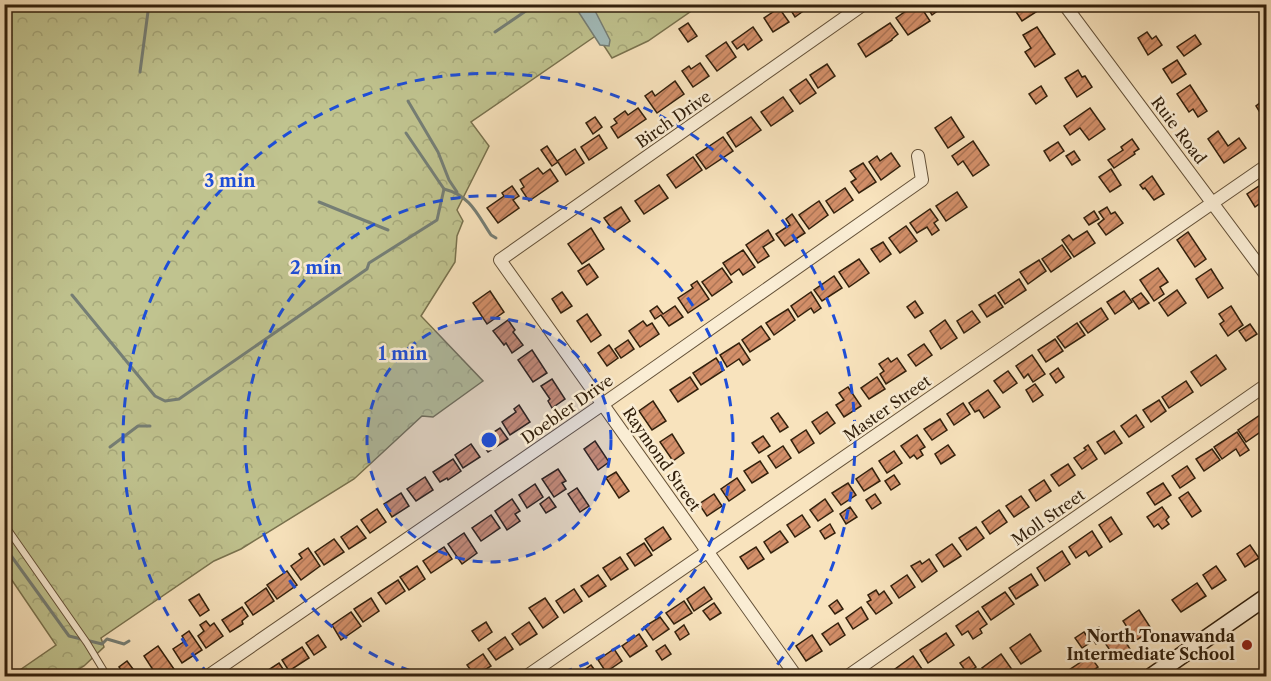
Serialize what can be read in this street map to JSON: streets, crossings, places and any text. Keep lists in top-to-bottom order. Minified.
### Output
{"streets":{"street":["Birch Drive","Ruie Road","Master Street","Doebler Drive","Raymond Street","Moll Street"]},"crossings":[["Birch Drive","Raymond Street"],["Ruie Road","Master Street"],["Master Street","Raymond Street"],["Doebler Drive","Raymond Street"]],"places":["North Tonawanda Intermediate School"],"rings":["3 min","2 min","1 min"]}
